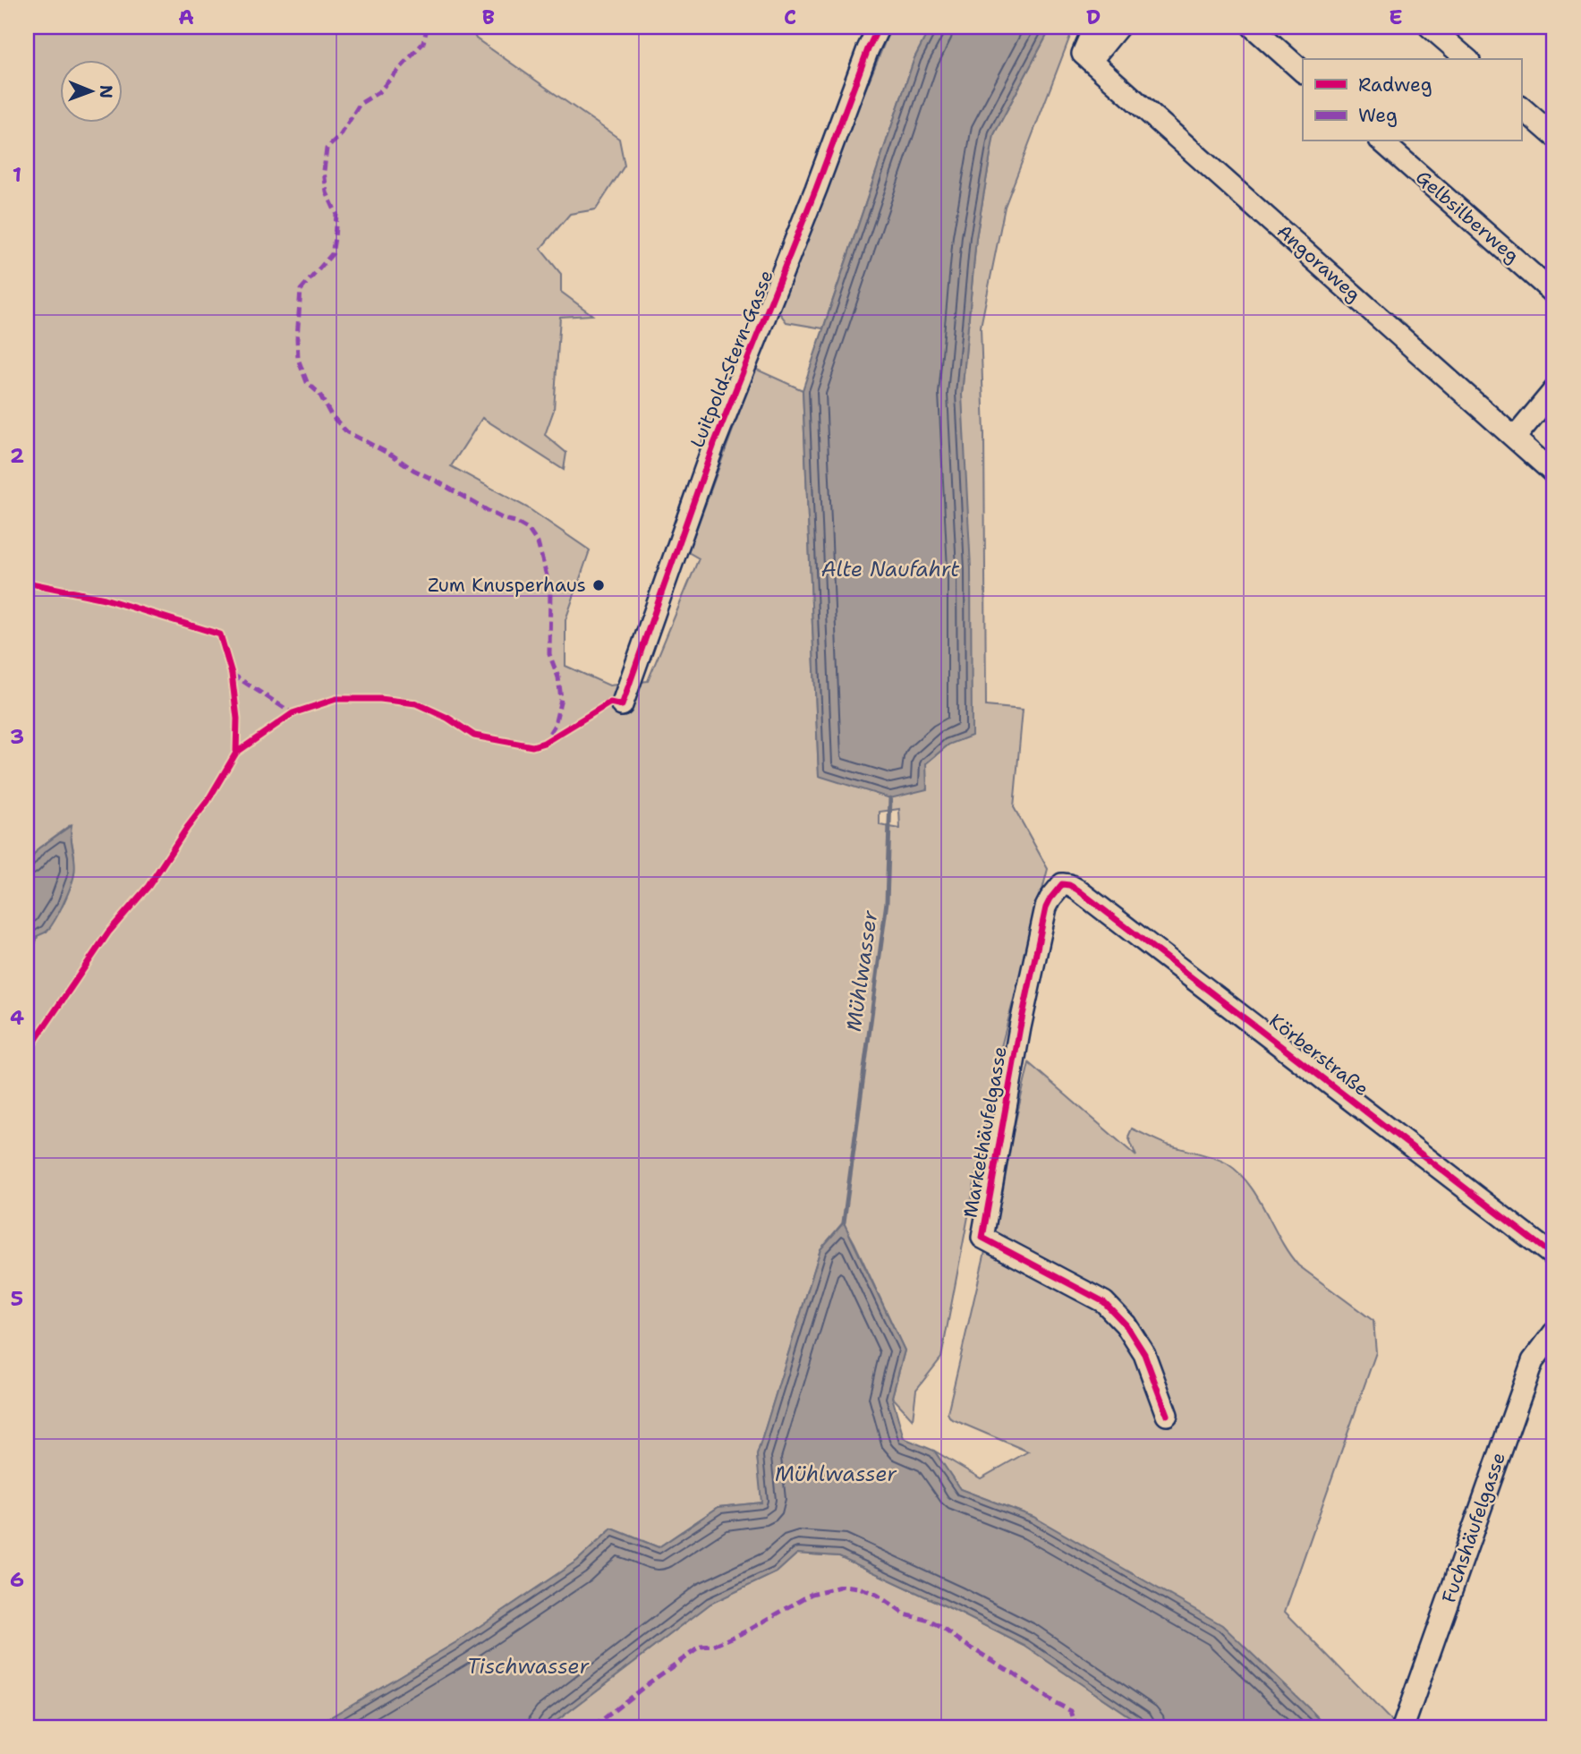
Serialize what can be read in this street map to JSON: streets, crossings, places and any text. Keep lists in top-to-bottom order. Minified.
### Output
{"streets":{"street":["Gelbsilberweg","Angoraweg","Luitpold-Stern-Gasse","Körberstraße","Markethäufelgasse","Fuchshäufelgasse"]},"crossings":[["Körberstraße","Markethäufelgasse"]],"water":["Alte Naufahrt","Mühlwasser","Tischwasser"],"places":["Zum Knusperhaus"],"legend":["Radweg","Weg"],"north":"right","grid":{"columns":["A","B","C","D","E"],"rows":["1","2","3","4","5","6"]}}
